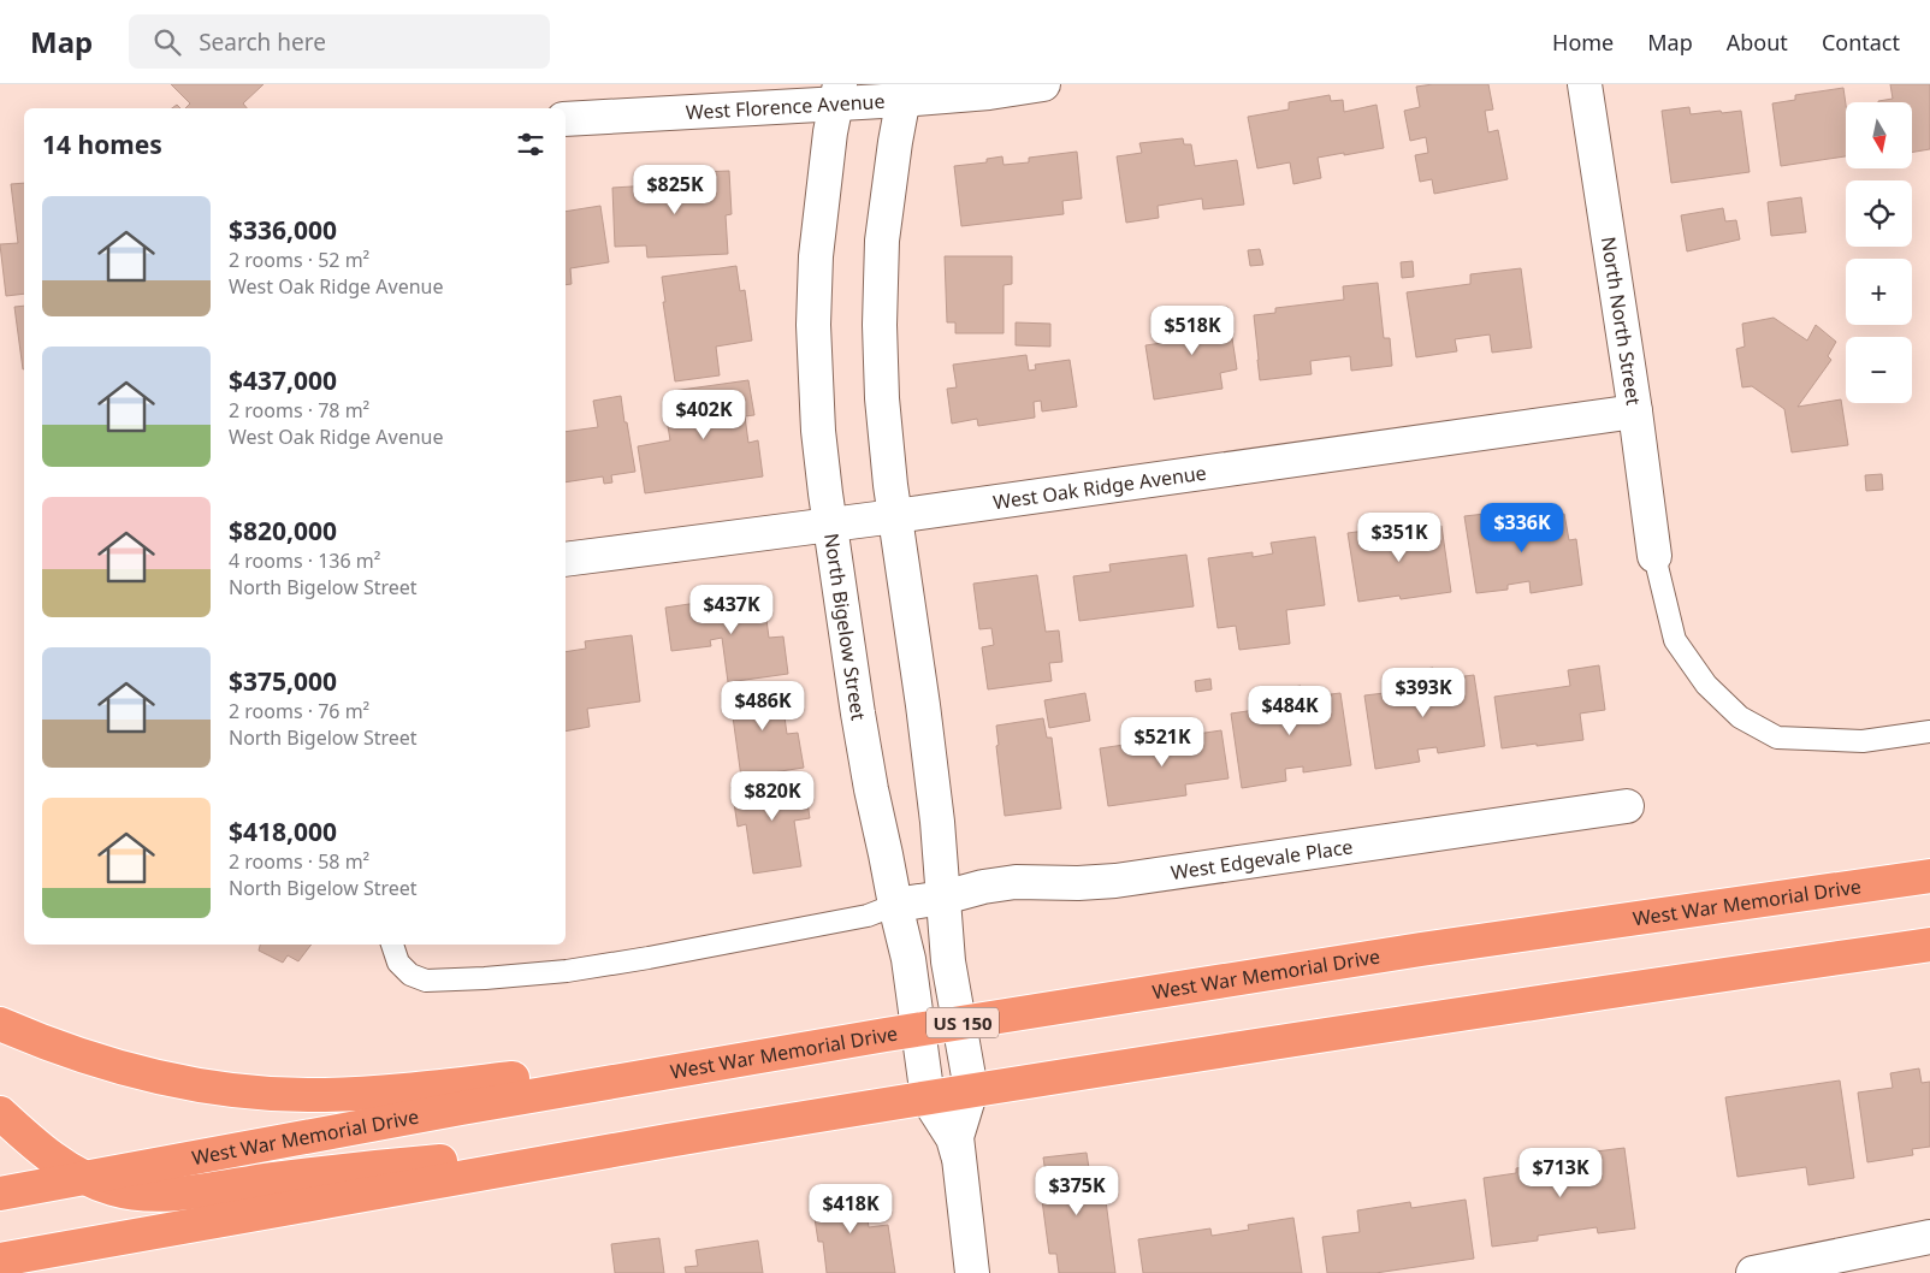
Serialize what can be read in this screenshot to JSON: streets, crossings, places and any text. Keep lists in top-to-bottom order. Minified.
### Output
{"streets":{"highway":["West War Memorial Drive","US 150"],"street":["West Florence Avenue","North North Street","West Oak Ridge Avenue","North Bigelow Street","West Edgevale Place"]},"crossings":[["West Florence Avenue","North Bigelow Street"],["North North Street","West Oak Ridge Avenue"],["West Oak Ridge Avenue","North Bigelow Street"],["North Bigelow Street","West Edgevale Place"],["North Bigelow Street","West War Memorial Drive"]],"north":"bottom","page":{"header":"Map","search":"Search here","nav":["Home","Map","About","Contact"],"map_buttons":["+","−"],"heading":"14 homes","price":["$825K","$518K","$402K","$336K","$351K","$437K","$393K","$486K","$484K","$521K","$820K","$713K","$375K","$418K"],"list":[{"name":"$336,000","note":"2 rooms · 52 m² · West Oak Ridge Avenue"},{"name":"$437,000","note":"2 rooms · 78 m² · West Oak Ridge Avenue"},{"name":"$820,000","note":"4 rooms · 136 m² · North Bigelow Street"},{"name":"$375,000","note":"2 rooms · 76 m² · North Bigelow Street"},{"name":"$418,000","note":"2 rooms · 58 m² · North Bigelow Street"}]}}
